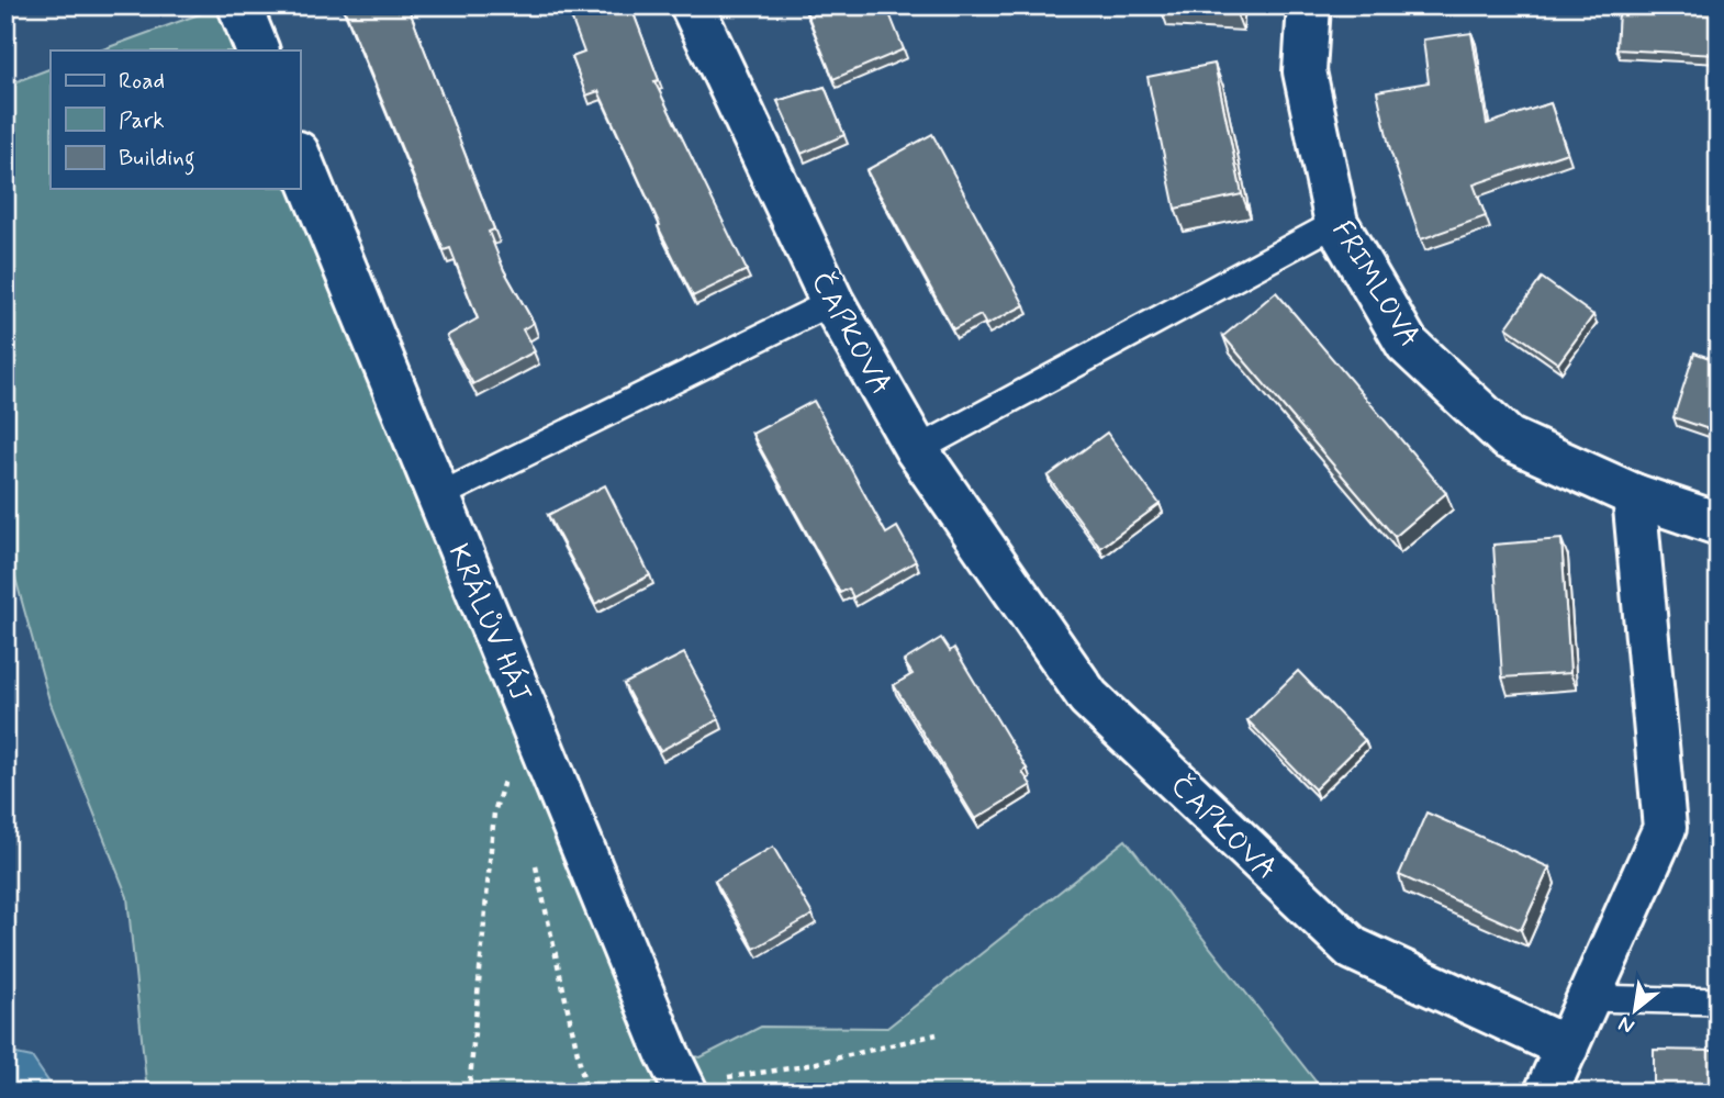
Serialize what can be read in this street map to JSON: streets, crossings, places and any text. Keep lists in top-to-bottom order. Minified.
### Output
{"streets":{"street":["FRIMLOVA","ČAPKOVA","KRÁLŮV HÁJ"]},"legend":["Road","Park","Building"],"north":"bottom left"}
